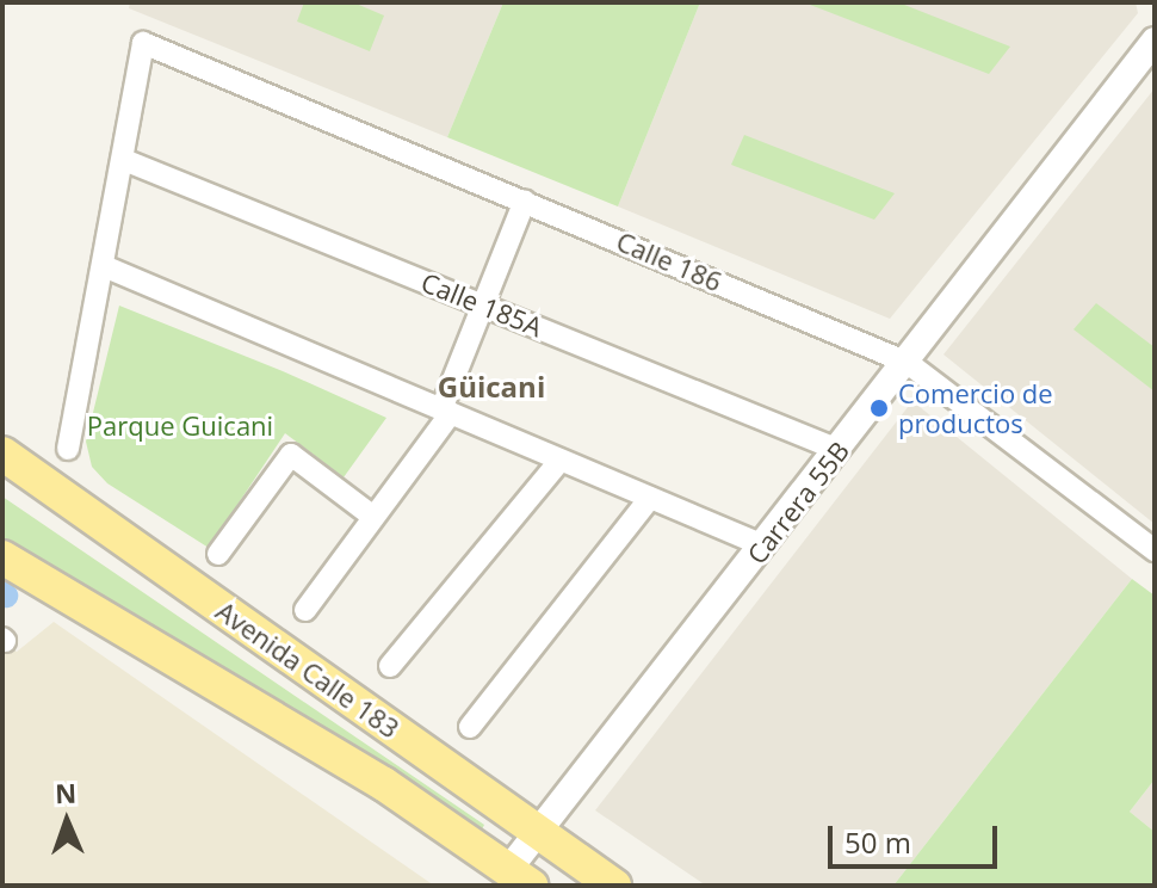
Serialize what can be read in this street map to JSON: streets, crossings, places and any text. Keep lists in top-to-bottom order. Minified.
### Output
{"streets":{"main road":["Avenida Calle 183"],"street":["Calle 186","Calle 185A","Carrera 55B"]},"crossings":[["Calle 186","Calle 185A"],["Calle 186","Carrera 55B"],["Calle 185A","Carrera 55B"],["Carrera 55B","Avenida Calle 183"]],"districts":["Güicani"],"parks":["Parque Guicani"],"places":["Comercio de productos"],"scale_bar":"50 m","north":"top"}
